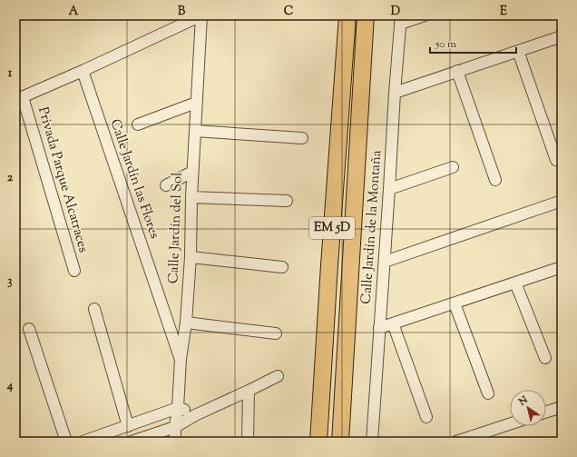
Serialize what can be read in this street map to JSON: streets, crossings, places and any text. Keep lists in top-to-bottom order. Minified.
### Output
{"streets":{"highway":["EM 5D"],"street":["Calle Jardín las Flores","Privada Parque Alcatraces","Calle Jardín de la Montaña","Calle Jardín del Sol"]},"crossings":[["Calle Jardín las Flores","Calle Jardín del Sol"]],"scale_bar":"50 m","north":"top left","grid":{"columns":["A","B","C","D","E"],"rows":["1","2","3","4"]}}
